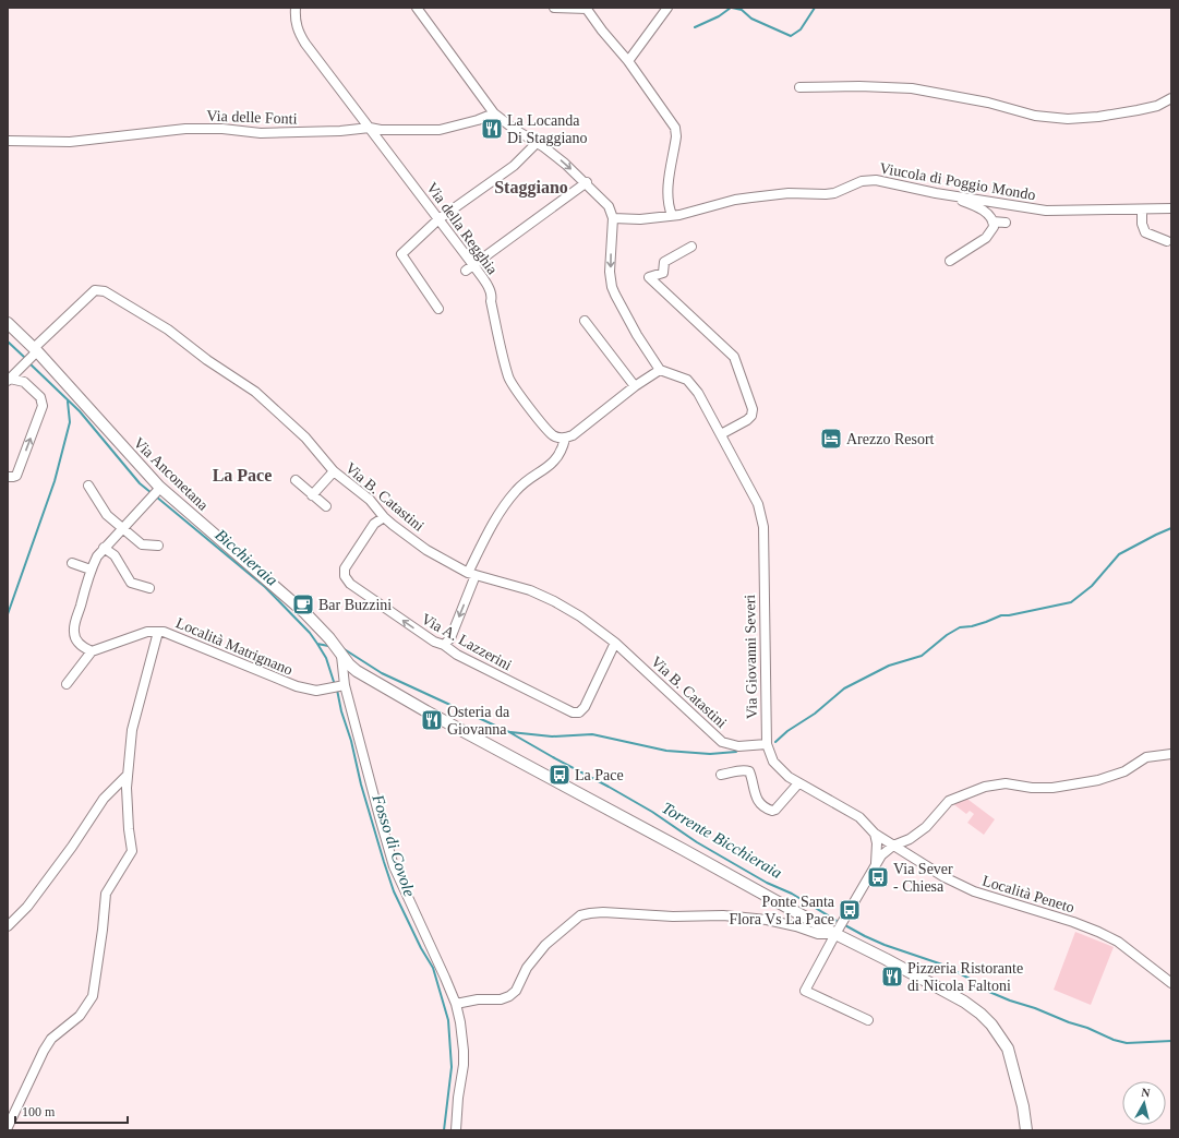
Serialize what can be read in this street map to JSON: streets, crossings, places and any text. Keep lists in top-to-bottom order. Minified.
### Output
{"streets":{"main road":["Via Anconetana"],"street":["Via delle Fonti","Viucola di Poggio Mondo","Via della Regghia","Via B. Catastini","Via A. Lazzerini","Località Matrignano","Via Giovanni Severi","Località Peneto"]},"crossings":[["Via delle Fonti","Via della Regghia"],["Via Anconetana","Via B. Catastini"],["Via B. Catastini","Via A. Lazzerini"],["Via B. Catastini","Via Giovanni Severi"],["Via Giovanni Severi","Località Peneto"]],"districts":["Staggiano","La Pace"],"water":["Bicchieraia","Torrente Bicchieraia","Fosso di Covole"],"places":{"restaurant":["La Locanda Di Staggiano","Osteria da Giovanna","Pizzeria Ristorante di Nicola Faltoni"],"hotel":["Arezzo Resort"],"cafe":["Bar Buzzini"],"bus stop":["La Pace","Via Sever - Chiesa","Ponte Santa Flora Vs La Pace"]},"scale_bar":"100 m","north":"top"}
